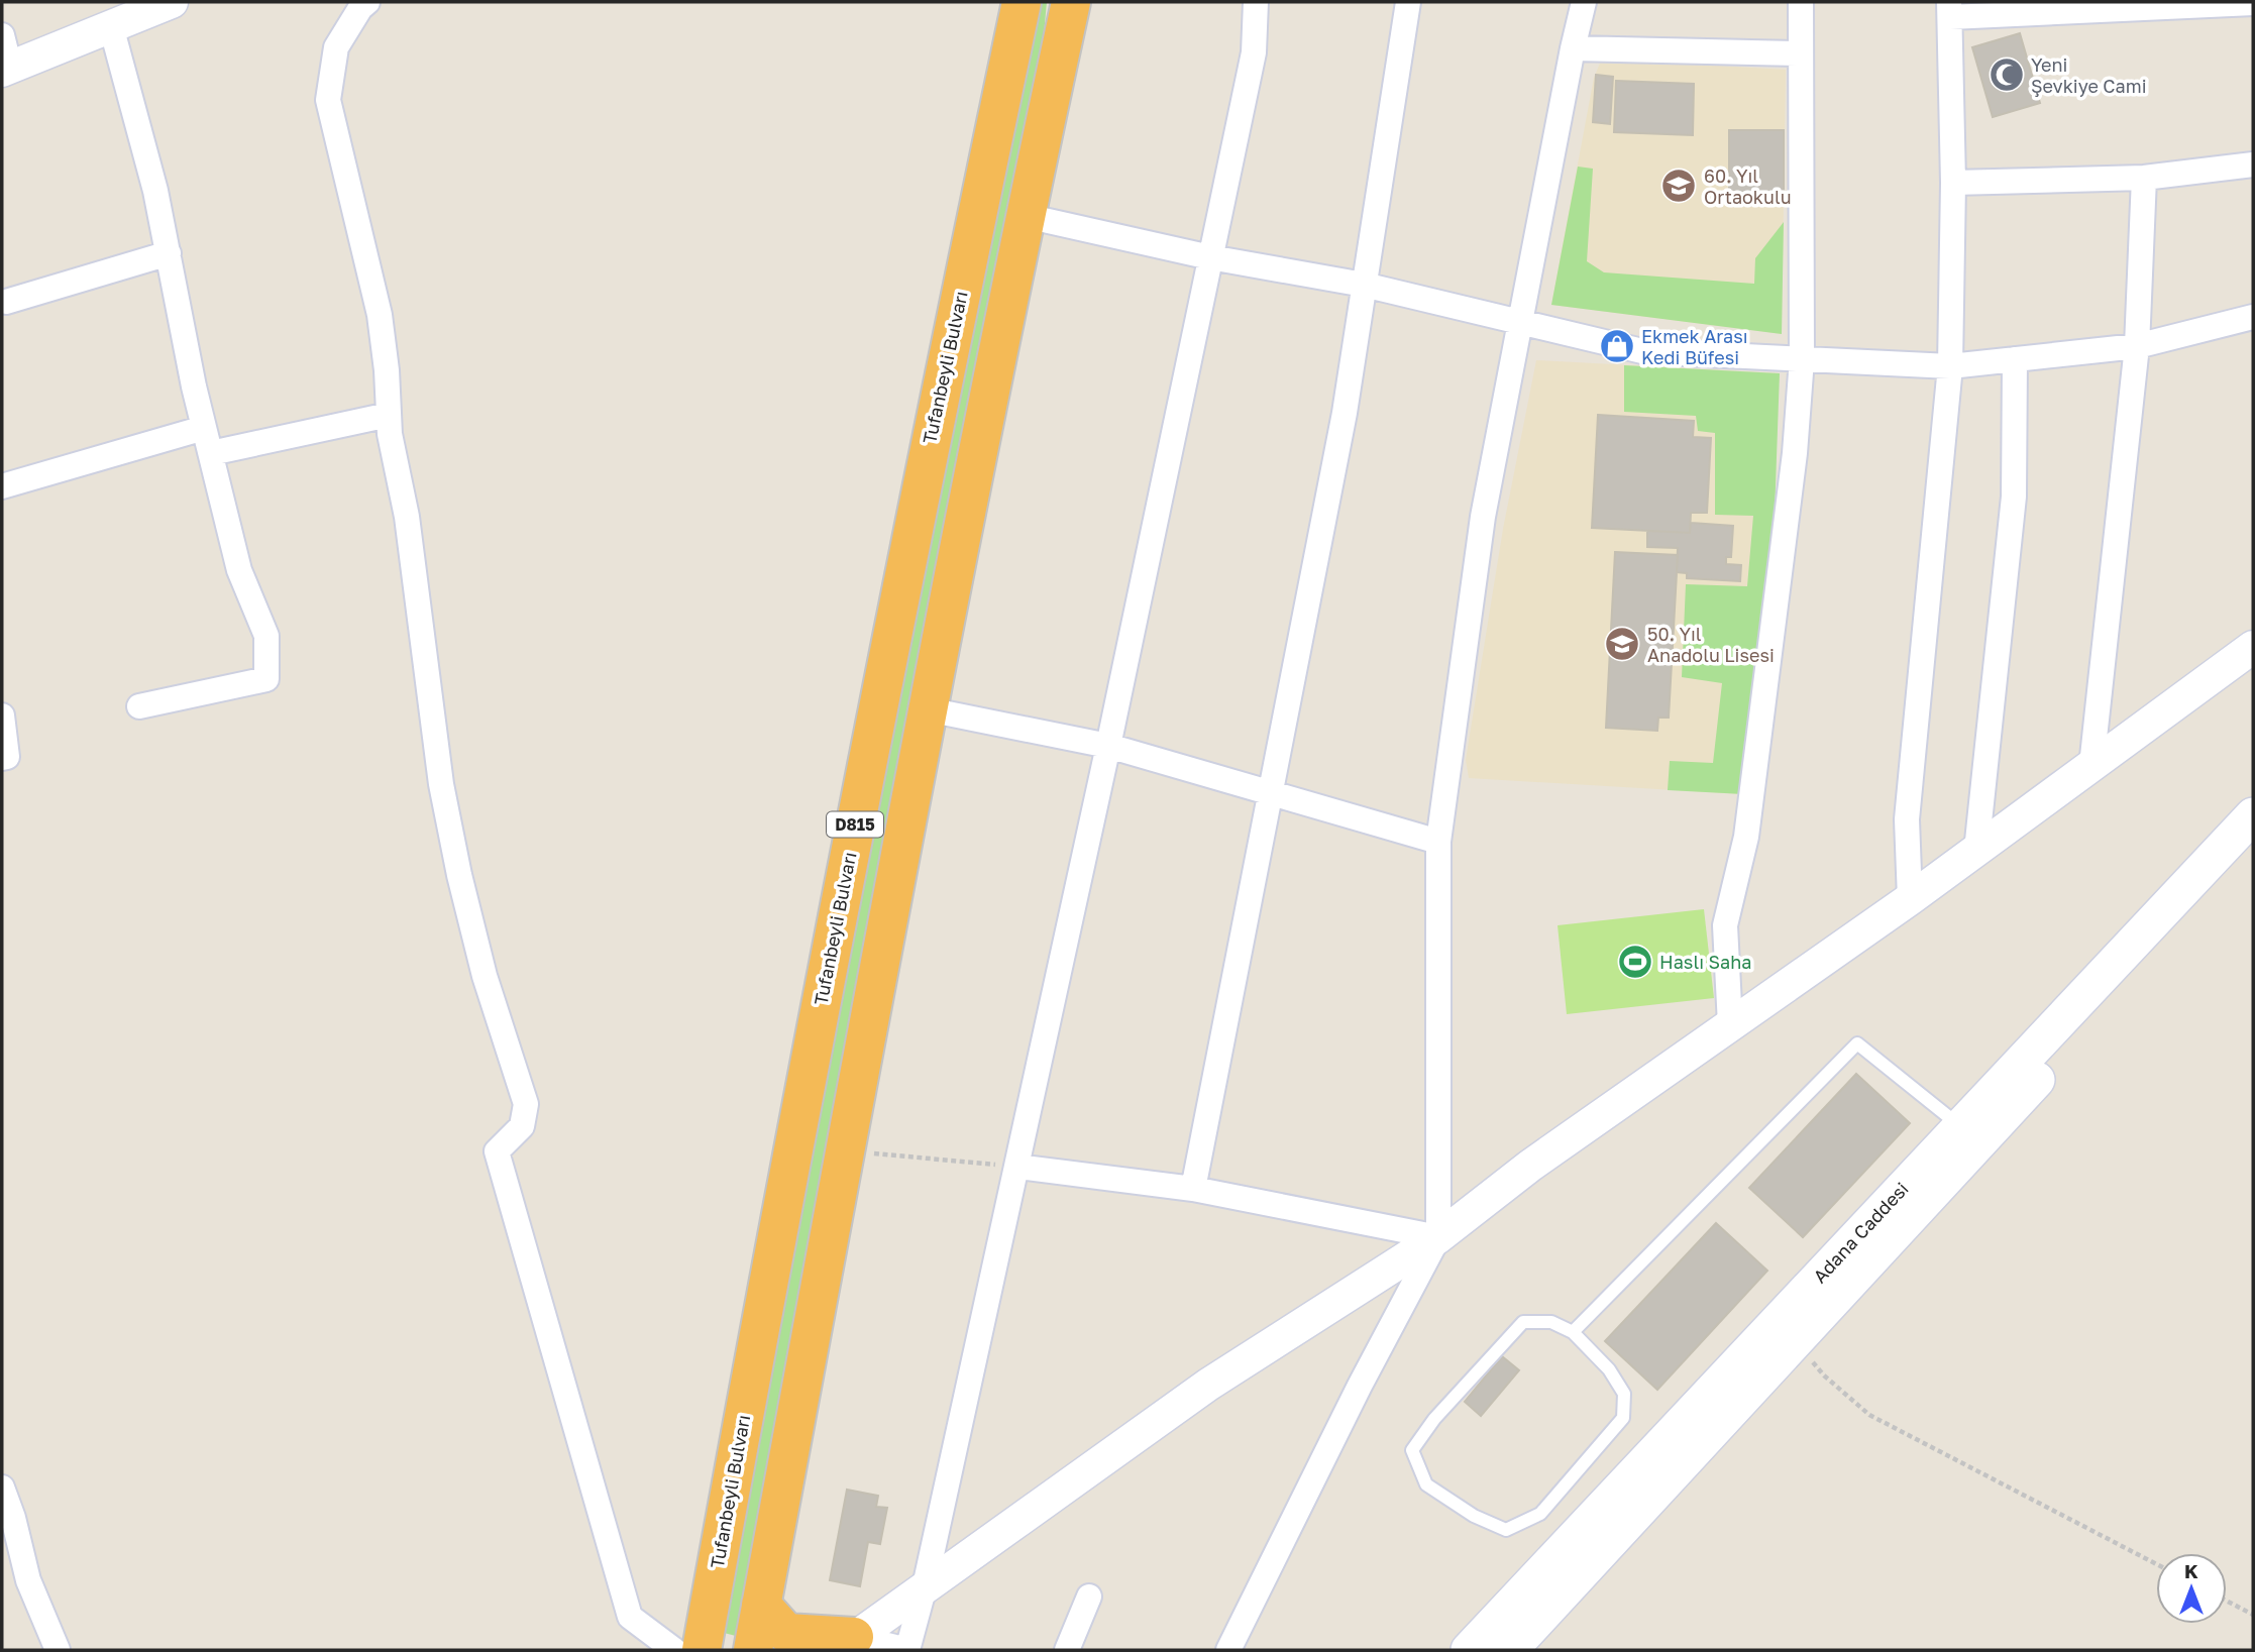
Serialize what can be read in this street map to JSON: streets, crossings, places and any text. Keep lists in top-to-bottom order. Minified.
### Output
{"streets":{"highway":["Tufanbeyli Bulvarı","D815"],"main road":["Adana Caddesi"]},"places":{"mosque":["Yeni Şevkiye Cami"],"school or university":["60. Yıl Ortaokulu","50. Yıl Anadolu Lisesi"],"shop":["Ekmek Arası Kedi Büfesi"],"sports":["Haslı Saha"]},"north":"top"}
